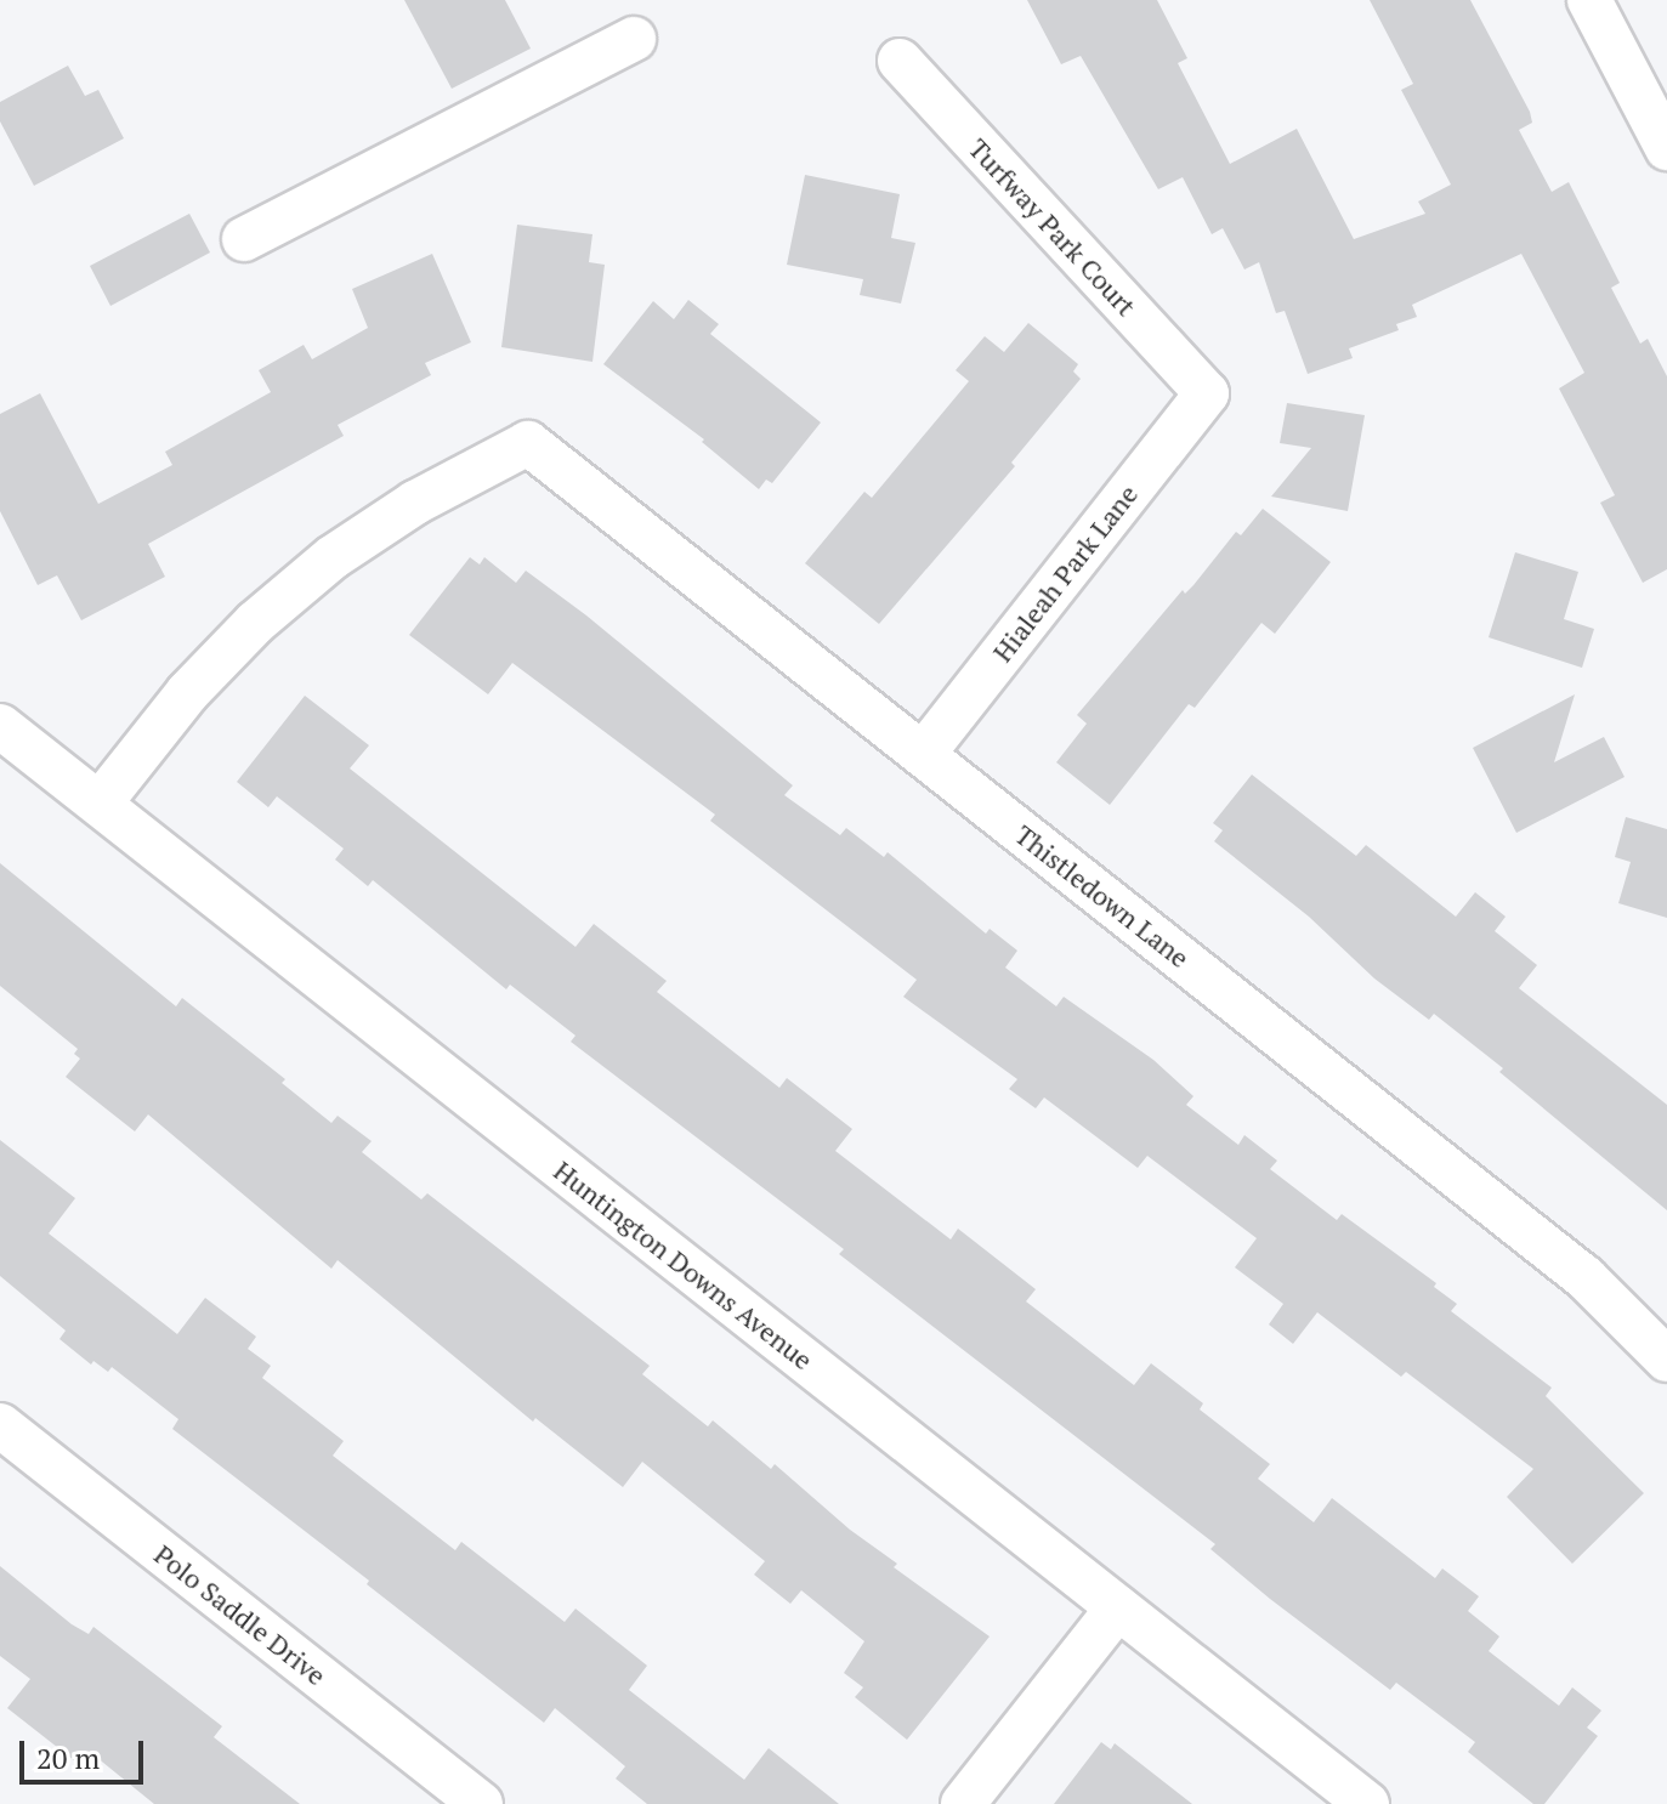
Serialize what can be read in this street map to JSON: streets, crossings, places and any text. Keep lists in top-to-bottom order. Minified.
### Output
{"streets":{"street":["Turfway Park Court","Hialeah Park Lane","Thistledown Lane","Huntington Downs Avenue","Polo Saddle Drive"]},"crossings":[["Turfway Park Court","Hialeah Park Lane"],["Hialeah Park Lane","Thistledown Lane"],["Thistledown Lane","Huntington Downs Avenue"]],"scale_bar":"20 m"}
